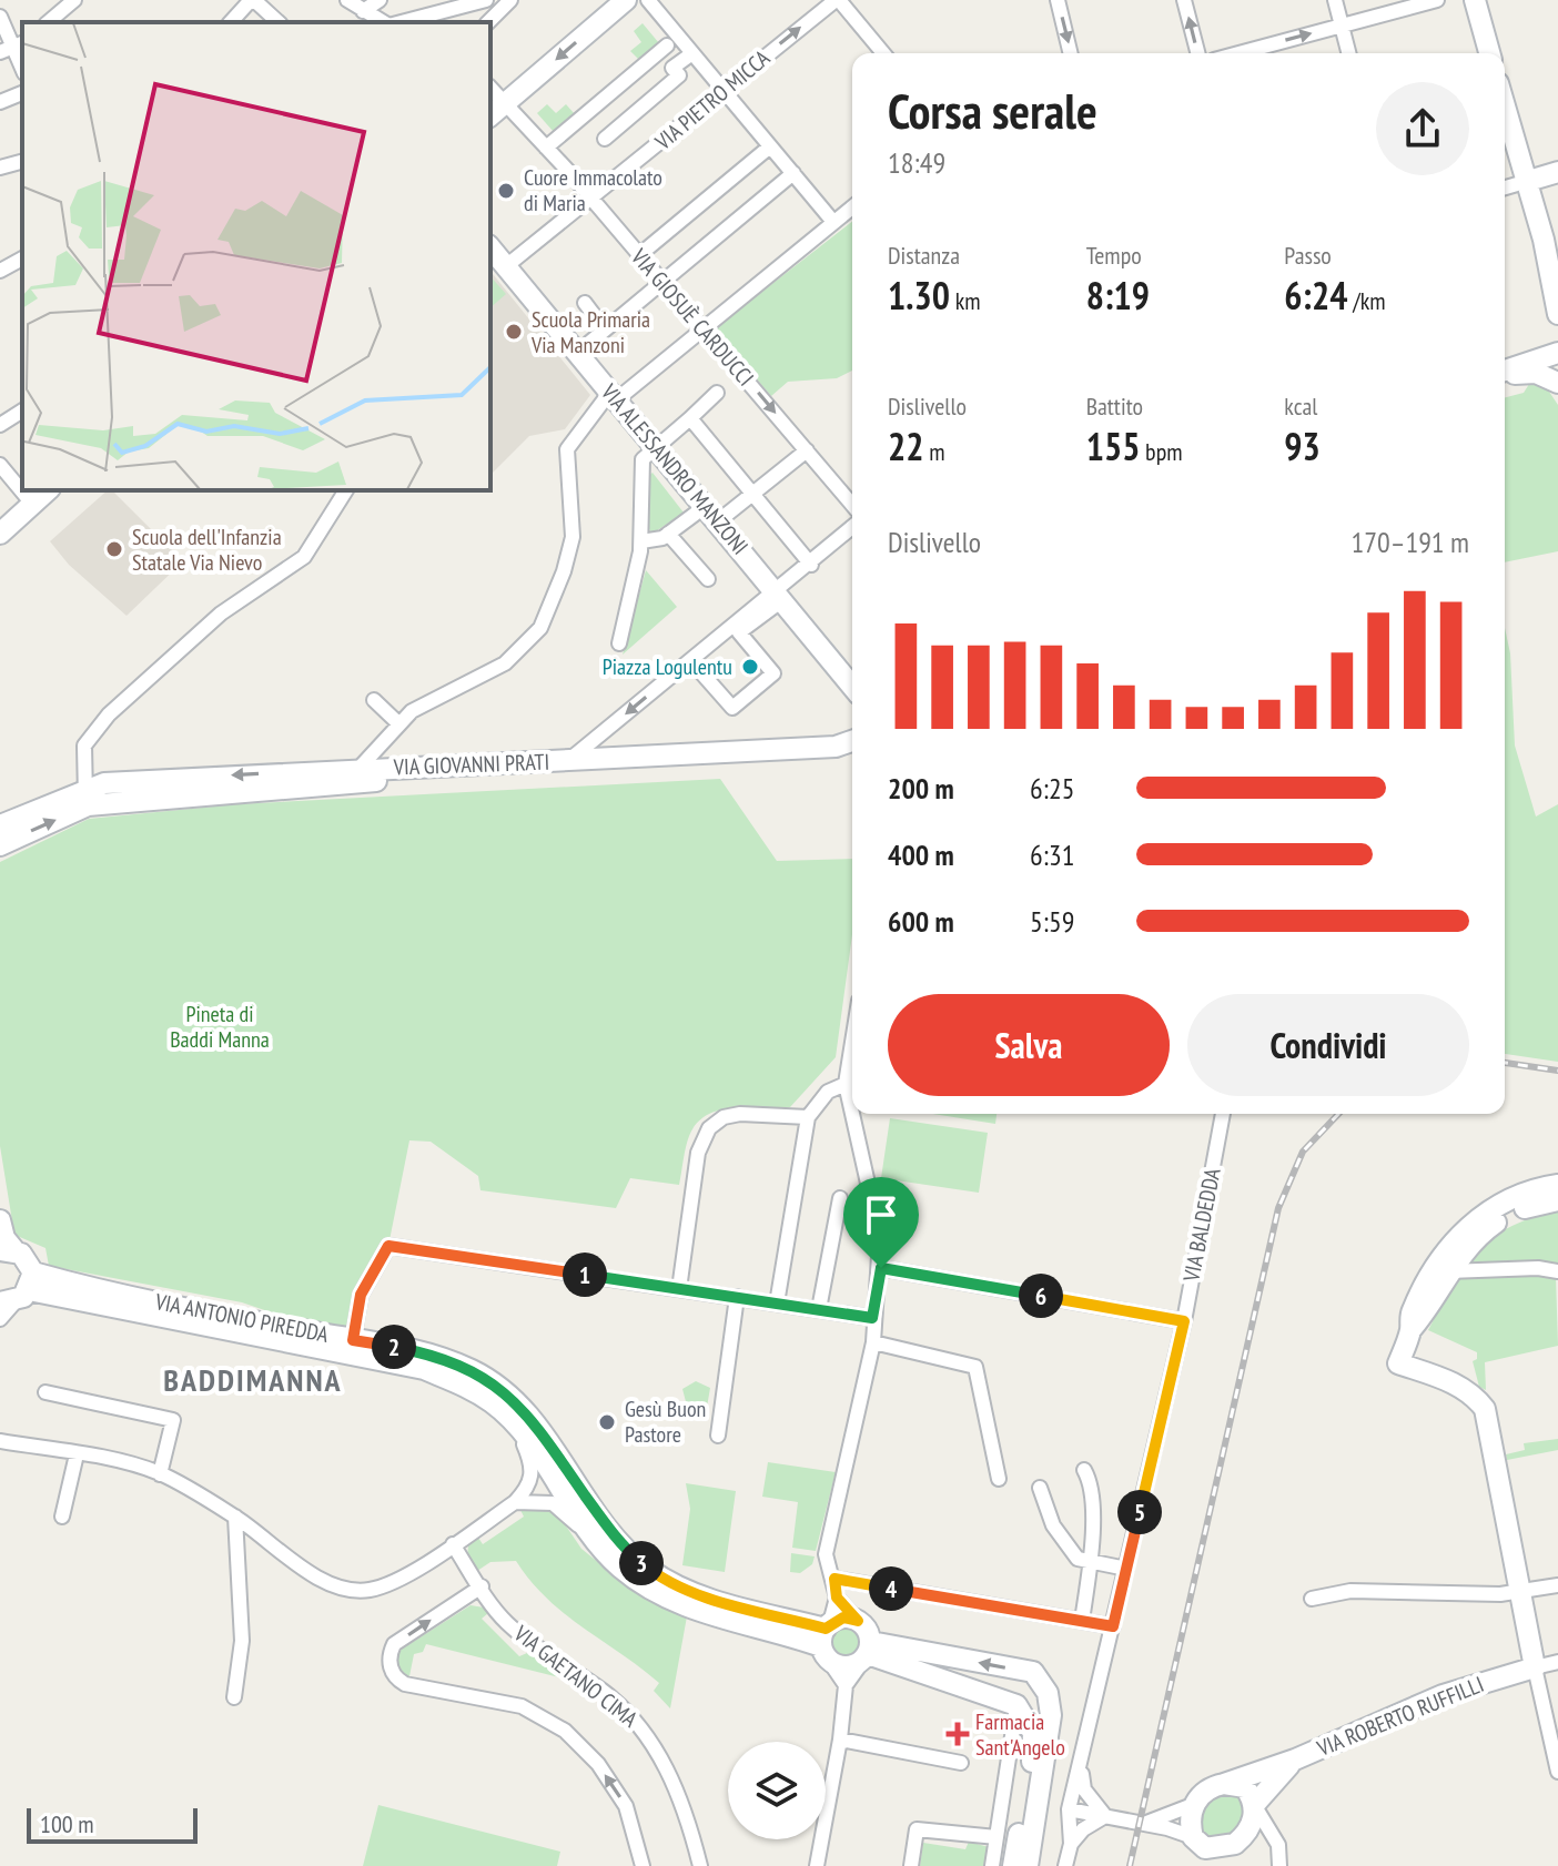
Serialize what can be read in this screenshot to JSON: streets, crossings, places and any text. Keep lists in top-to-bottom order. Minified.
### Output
{"streets":{"street":["VIA PIETRO MICCA","VIA GIOSUÈ CARDUCCI","VIA ALESSANDRO MANZONI","VIA GIOVANNI PRATI","VIA BALDEDDA","VIA ANTONIO PIREDDA","VIA GAETANO CIMA","VIA ROBERTO RUFFILLI"]},"crossings":[["VIA PIETRO MICCA","VIA GIOSUÈ CARDUCCI"],["VIA PIETRO MICCA","VIA ALESSANDRO MANZONI"]],"districts":["BADDIMANNA"],"parks":["Pineta di Baddi Manna"],"places":{"other":["Cuore Immacolato di Maria","Scuola Primaria Via Manzoni","Scuola dell'Infanzia Statale Via Nievo","Piazza Logulentu","Gesù Buon Pastore"],"health":["Farmacia Sant'Angelo"]},"scale_bar":"100 m","page":{"heading":["Corsa serale","18:49"],"stats":[["Distanza","1.30 km"],["Tempo","8:19"],["Passo","6:24 /km"],["Dislivello","22 m"],["Battito","155 bpm"],["kcal","93"]],"chart":["Dislivello","170–191 m"],"list":[{"name":"200 m","note":"6:25"},{"name":"400 m","note":"6:31"},{"name":"600 m","note":"5:59"}],"buttons":["Salva","Condividi"],"pins":["1","6","2","5","3","4"],"scale":"100 m"}}
